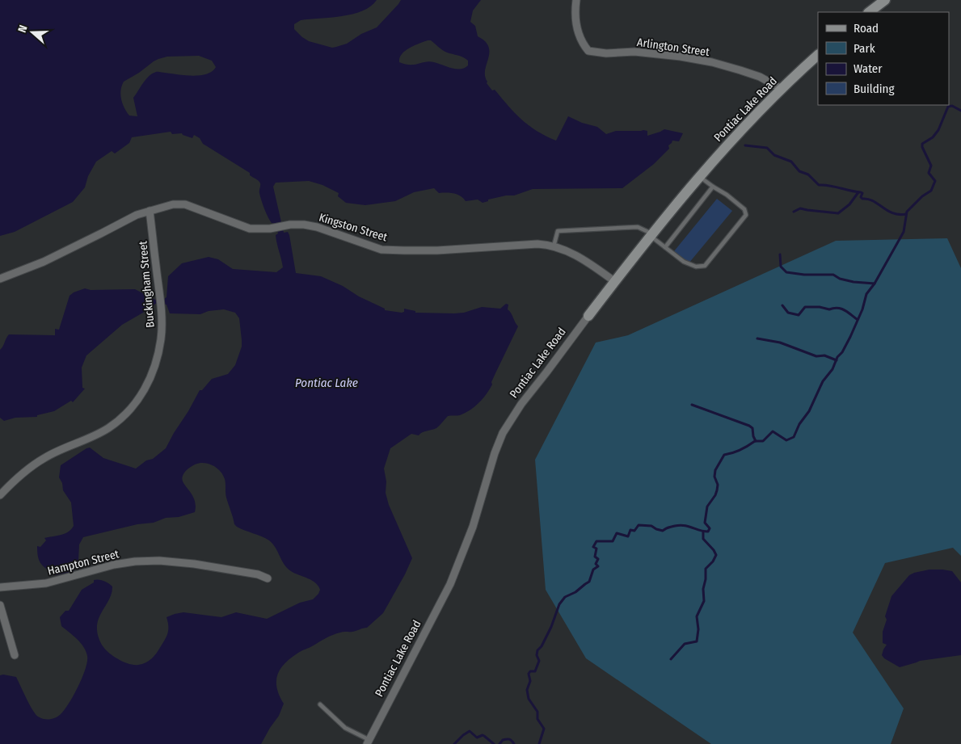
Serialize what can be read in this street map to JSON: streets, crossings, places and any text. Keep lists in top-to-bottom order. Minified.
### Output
{"streets":{"street":["Arlington Street","Pontiac Lake Road","Kingston Street","Buckingham Street","Hampton Street"]},"crossings":[["Arlington Street","Pontiac Lake Road"],["Pontiac Lake Road","Kingston Street"],["Kingston Street","Buckingham Street"]],"water":["Pontiac Lake"],"legend":["Road","Park","Water","Building"],"north":"left"}
